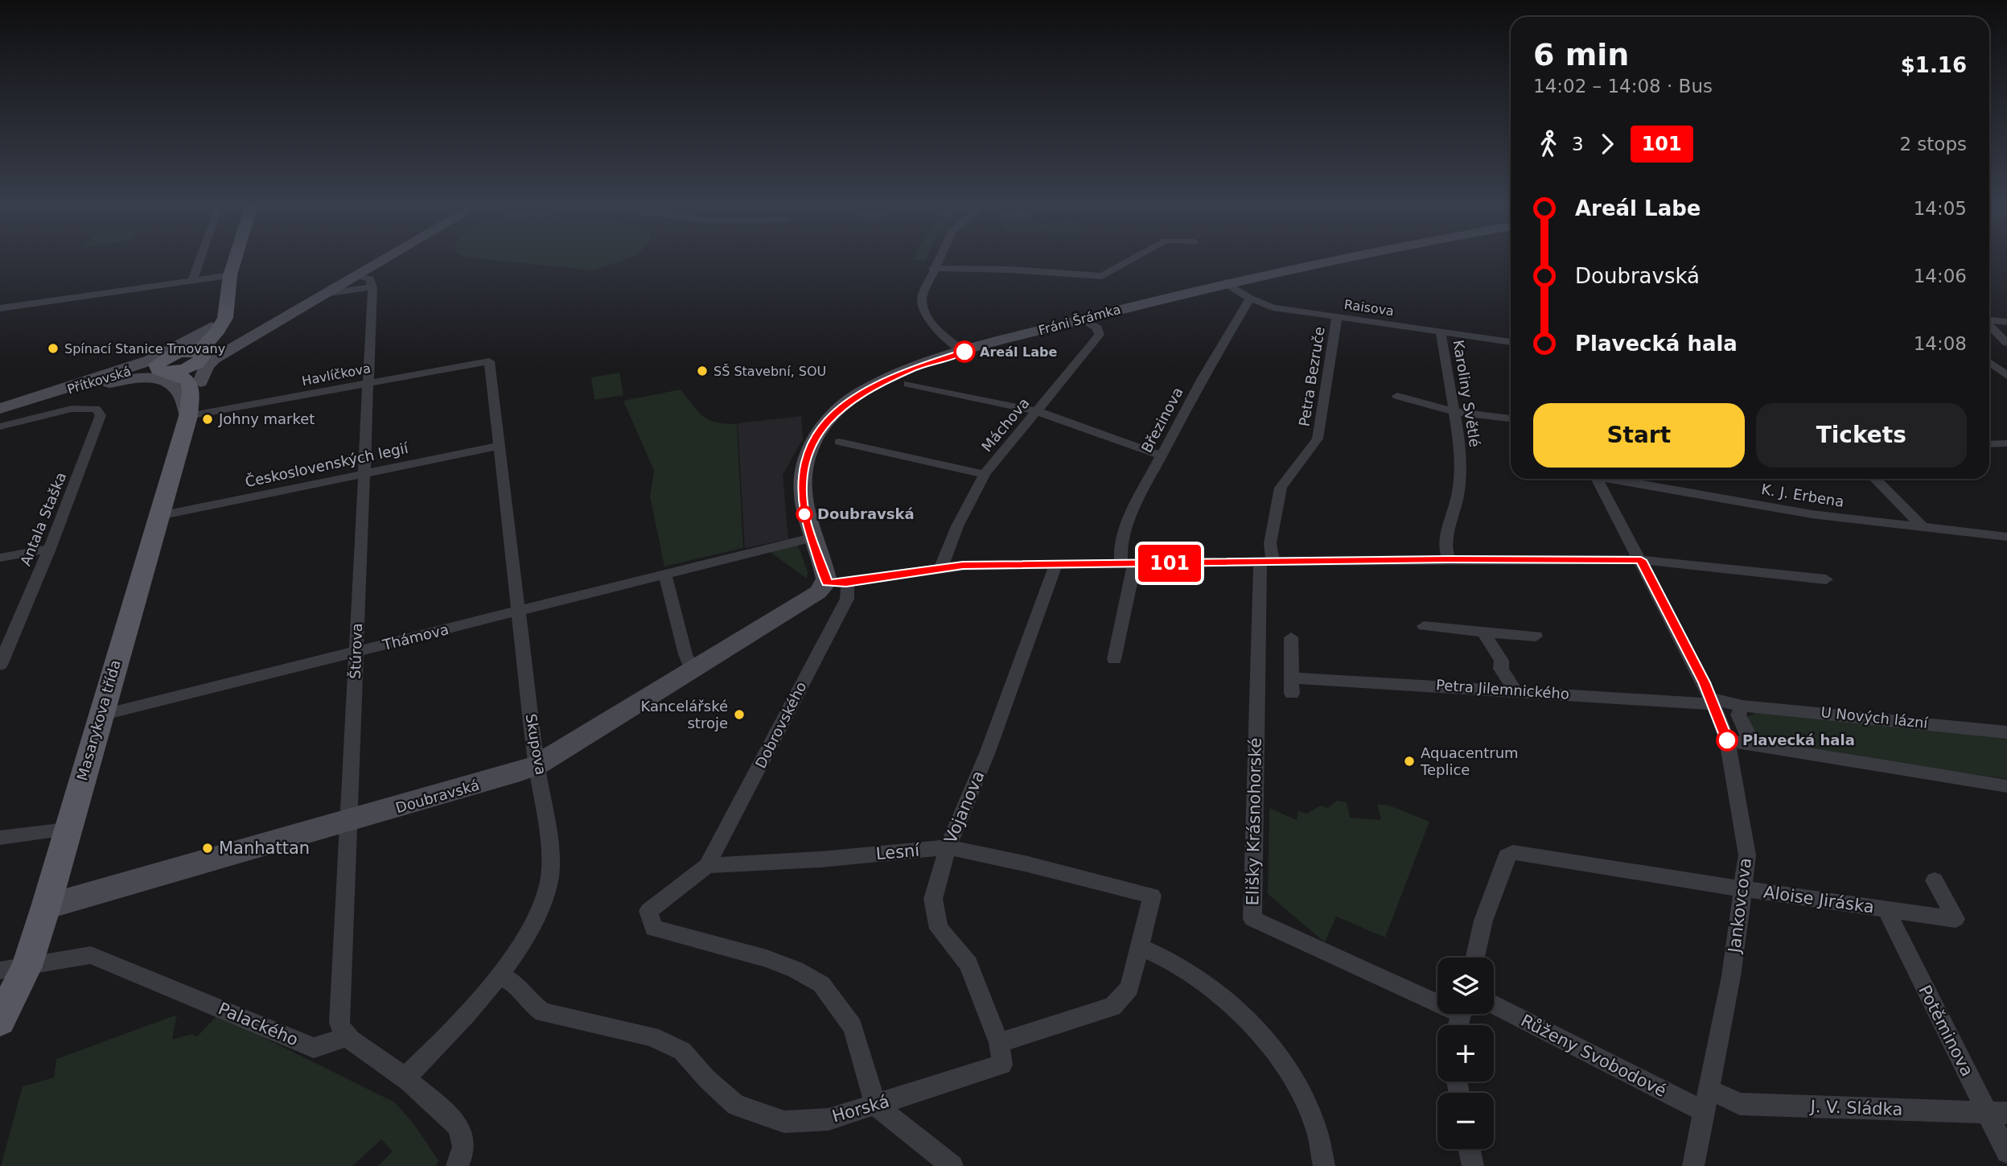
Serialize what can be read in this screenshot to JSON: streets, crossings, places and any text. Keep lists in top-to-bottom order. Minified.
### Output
{"streets":{"main road":["Masarykova třída"],"street":["Raisova","Fráni Šrámka","Havlíčkova","Petra Bezruče","Přítkovská","Karoliny Světlé","Březinova","Máchova","Československých legií","K. J. Erbena","Antala Staška","Thámova","Štúrova","Petra Jilemnického","U Nových lázní","Dobrovského","Skupova","Doubravská","Vojanova","Elišky Krásnohorské","Lesní","Aloise Jiráska","Jankovcova","Palackého","Potěminova","Růženy Svobodové","J. V. Sládka","Horská"]},"crossings":[["Raisova","Fráni Šrámka"],["Raisova","Petra Bezruče"],["Raisova","Karoliny Světlé"],["Raisova","Březinova"],["Fráni Šrámka","Máchova"],["Fráni Šrámka","Thámova"],["Fráni Šrámka","Dobrovského"],["Fráni Šrámka","Doubravská"],["Havlíčkova","Štúrova"],["Havlíčkova","Masarykova třída"],["Havlíčkova","Skupova"],["Petra Bezruče","Doubravská"],["Petra Bezruče","Elišky Krásnohorské"],["Přítkovská","Antala Staška"],["Přítkovská","Masarykova třída"],["Karoliny Světlé","Doubravská"],["Březinova","Doubravská"],["Máchova","Doubravská"],["Československých legií","Štúrova"],["Československých legií","Masarykova třída"],["Československých legií","Skupova"],["Thámova","Štúrova"],["Thámova","Masarykova třída"],["Thámova","Skupova"],["Štúrova","Doubravská"],["Štúrova","Palackého"],["Petra Jilemnického","U Nových lázní"],["Petra Jilemnického","Jankovcova"],["U Nových lázní","Jankovcova"],["Masarykova třída","Doubravská"],["Masarykova třída","Palackého"],["Dobrovského","Doubravská"],["Dobrovského","Lesní"],["Skupova","Doubravská"],["Skupova","Horská"],["Doubravská","Vojanova"],["Doubravská","Elišky Krásnohorské"],["Doubravská","Jankovcova"],["Vojanova","Lesní"],["Vojanova","Horská"],["Aloise Jiráska","Jankovcova"],["Aloise Jiráska","Potěminova"],["Jankovcova","Růženy Svobodové"],["Jankovcova","J. V. Sládka"],["Potěminova","J. V. Sládka"]],"places":["Spínací Stanice Trnovany","Areál Labe","SŠ Stavební, SOU","Johny market","Doubravská","Kancelářské stroje","Plavecká hala","Aquacentrum Teplice","Manhattan"],"lines":["bus line 101"],"page":{"on_map":"101","heading":["6 min","14:02 – 14:08 · Bus","$1.16"],"legs":["3","101","2 stops"],"list":[{"name":"Areál Labe","value":"14:05"},{"name":"Doubravská","value":"14:06"},{"name":"Plavecká hala","value":"14:08"}],"buttons":["Start","Tickets"],"map_buttons":["+","−"]}}
